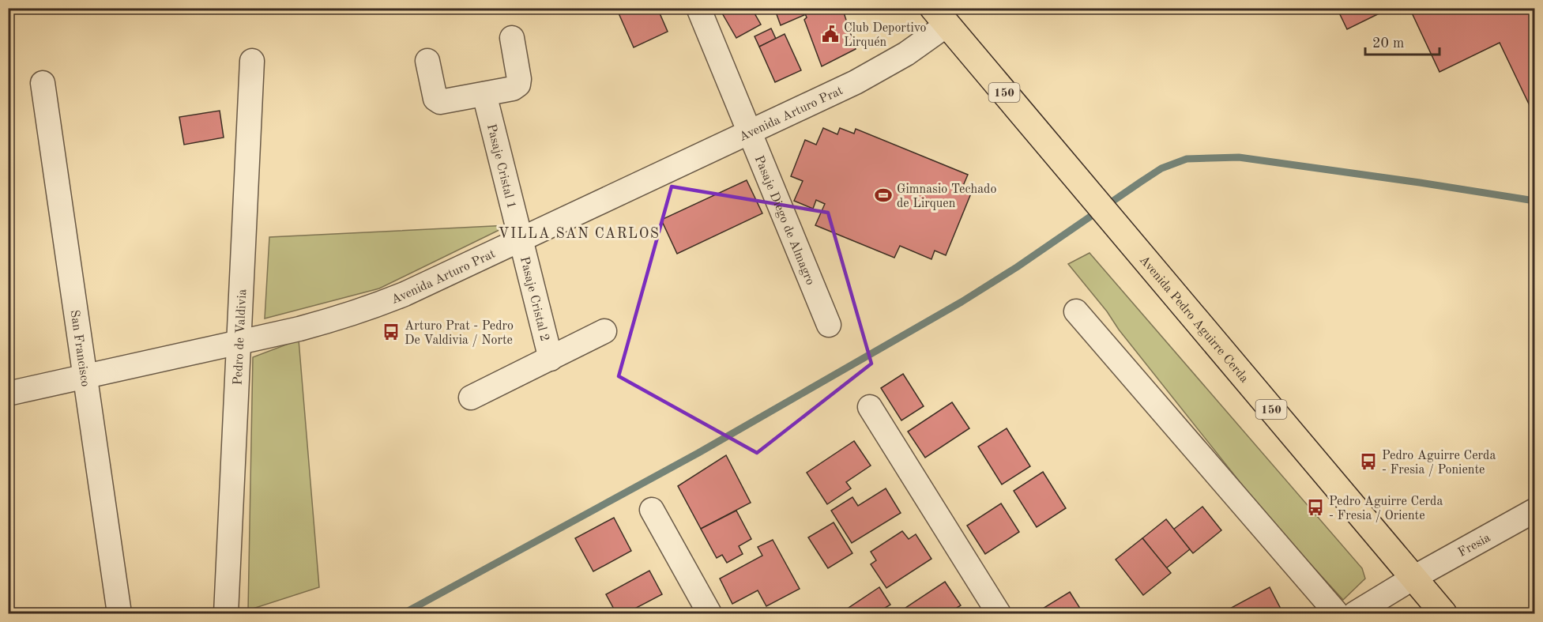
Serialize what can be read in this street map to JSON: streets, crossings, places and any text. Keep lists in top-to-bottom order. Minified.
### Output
{"streets":{"main road":["150","Avenida Pedro Aguirre Cerda"],"street":["Avenida Arturo Prat","Pasaje Cristal 1","Pasaje Diego de Almagro","Pasaje Cristal 2","Pedro de Valdivia","San Francisco","Fresia"]},"crossings":[["Avenida Arturo Prat","Pasaje Cristal 1"],["Avenida Arturo Prat","Pasaje Diego de Almagro"],["Avenida Arturo Prat","Pasaje Cristal 2"],["Avenida Arturo Prat","Avenida Pedro Aguirre Cerda"],["Avenida Arturo Prat","Pedro de Valdivia"],["Avenida Arturo Prat","San Francisco"],["Pasaje Cristal 1","Pasaje Cristal 2"],["Avenida Pedro Aguirre Cerda","Fresia"]],"districts":["VILLA SAN CARLOS"],"places":{"public building":["Club Deportivo Lirquén"],"sports":["Gimnasio Techado de Lirquen"],"bus stop":["Arturo Prat - Pedro De Valdivia / Norte","Pedro Aguirre Cerda - Fresia / Poniente","Pedro Aguirre Cerda - Fresia / Oriente"]},"scale_bar":"20 m"}
